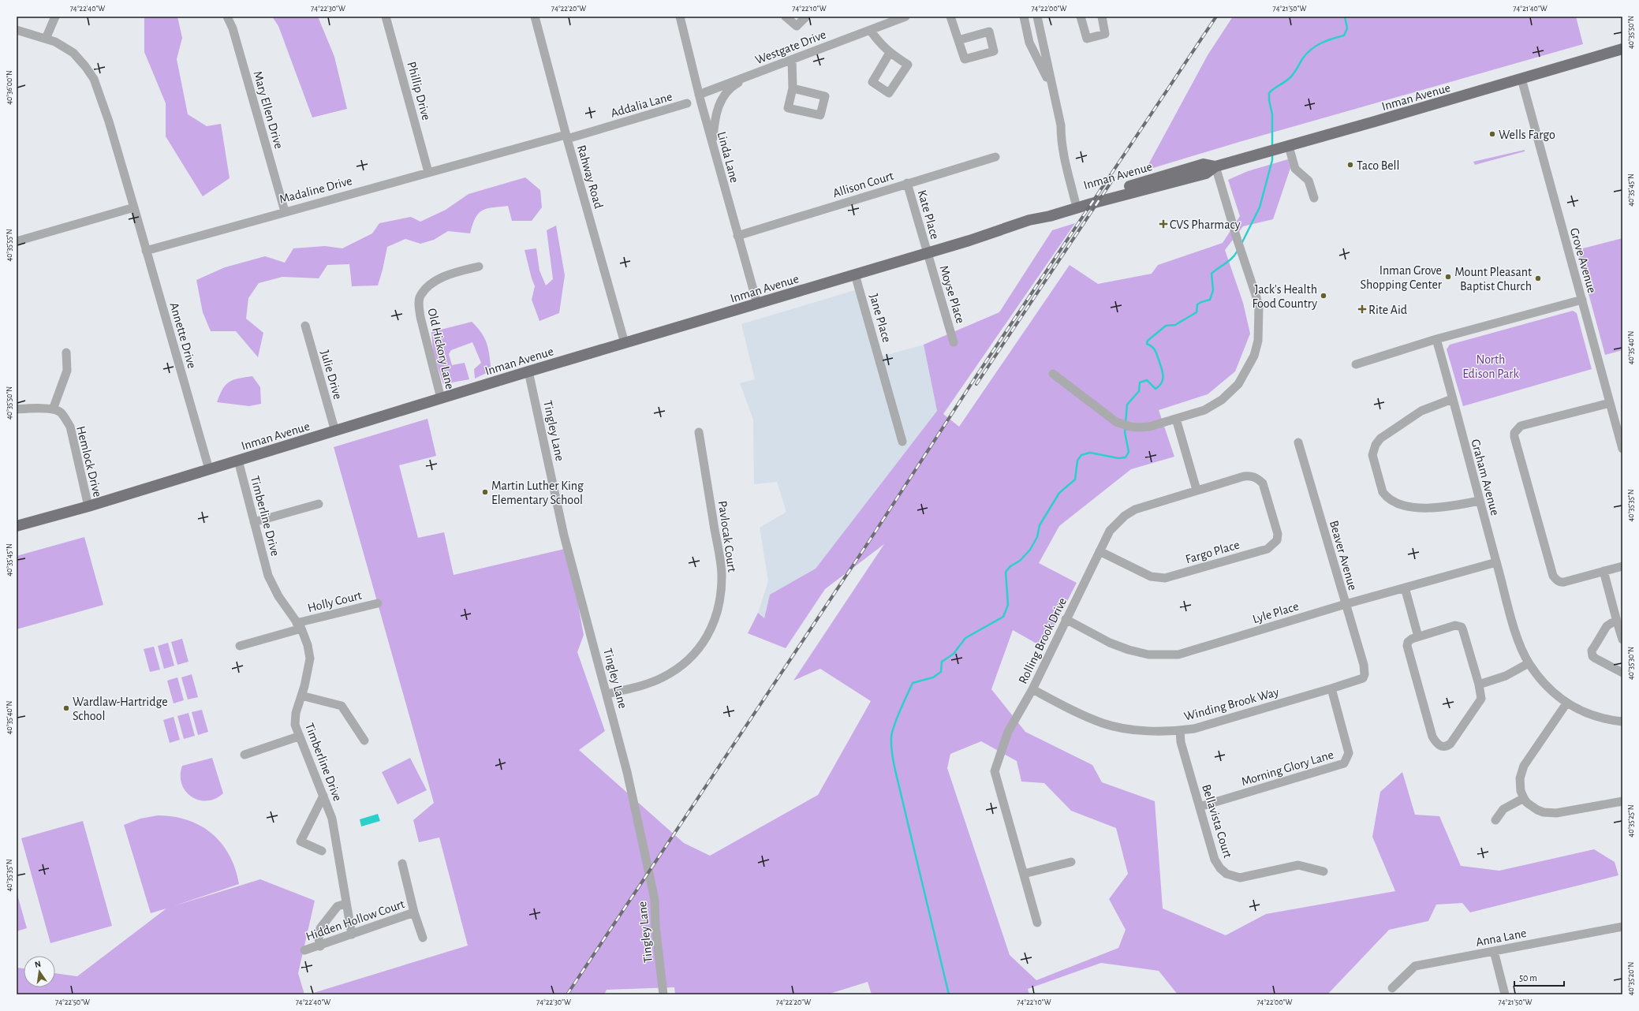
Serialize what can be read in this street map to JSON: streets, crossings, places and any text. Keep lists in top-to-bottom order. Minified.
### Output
{"streets":{"main road":["Inman Avenue"],"street":["Westgate Drive","Phillip Drive","Addalia Lane","Mary Ellen Drive","Linda Lane","Rahway Road","Allison Court","Madaline Drive","Kate Place","Grove Avenue","Moyse Place","Jane Place","Annette Drive","Old Hickory Lane","Julie Drive","Tingley Lane","Hemlock Drive","Graham Avenue","Timberline Drive","Pavlocak Court","Fargo Place","Beaver Avenue","Holly Court","Lyle Place","Rolling Brook Drive","Winding Brook Way","Morning Glory Lane","Bellavista Court","Hidden Hollow Court","Anna Lane"]},"crossings":[["Westgate Drive","Linda Lane"],["Phillip Drive","Madaline Drive"],["Inman Avenue","Linda Lane"],["Inman Avenue","Rahway Road"],["Inman Avenue","Kate Place"],["Inman Avenue","Grove Avenue"],["Inman Avenue","Moyse Place"],["Inman Avenue","Jane Place"],["Inman Avenue","Annette Drive"],["Inman Avenue","Old Hickory Lane"],["Inman Avenue","Julie Drive"],["Inman Avenue","Tingley Lane"],["Inman Avenue","Hemlock Drive"],["Inman Avenue","Timberline Drive"],["Addalia Lane","Rahway Road"],["Addalia Lane","Madaline Drive"],["Mary Ellen Drive","Madaline Drive"],["Linda Lane","Allison Court"],["Rahway Road","Madaline Drive"],["Allison Court","Kate Place"],["Madaline Drive","Annette Drive"],["Kate Place","Moyse Place"],["Tingley Lane","Pavlocak Court"],["Graham Avenue","Lyle Place"],["Timberline Drive","Holly Court"],["Timberline Drive","Hidden Hollow Court"],["Fargo Place","Rolling Brook Drive"],["Beaver Avenue","Lyle Place"],["Beaver Avenue","Winding Brook Way"],["Lyle Place","Rolling Brook Drive"],["Rolling Brook Drive","Winding Brook Way"],["Winding Brook Way","Morning Glory Lane"],["Winding Brook Way","Bellavista Court"],["Morning Glory Lane","Bellavista Court"]],"parks":["North Edison Park"],"places":{"other":["Wells Fargo","Taco Bell","Inman Grove Shopping Center","Mount Pleasant Baptist Church","Jack's Health Food Country","Martin Luther King Elementary School","Wardlaw-Hartridge School"],"health":["CVS Pharmacy","Rite Aid"]},"scale_bar":"50 m","north":"top","coordinates":["74°22'40\"W","74°22'30\"W","74°22'20\"W","74°22'10\"W","74°22'00\"W","74°21'50\"W","74°21'40\"W","40°35'50\"N","40°36'00\"N","40°35'45\"N","40°35'55\"N","40°35'40\"N","40°35'35\"N","40°35'30\"N","40°35'25\"N","40°35'20\"N","74°22'50\"W"]}
